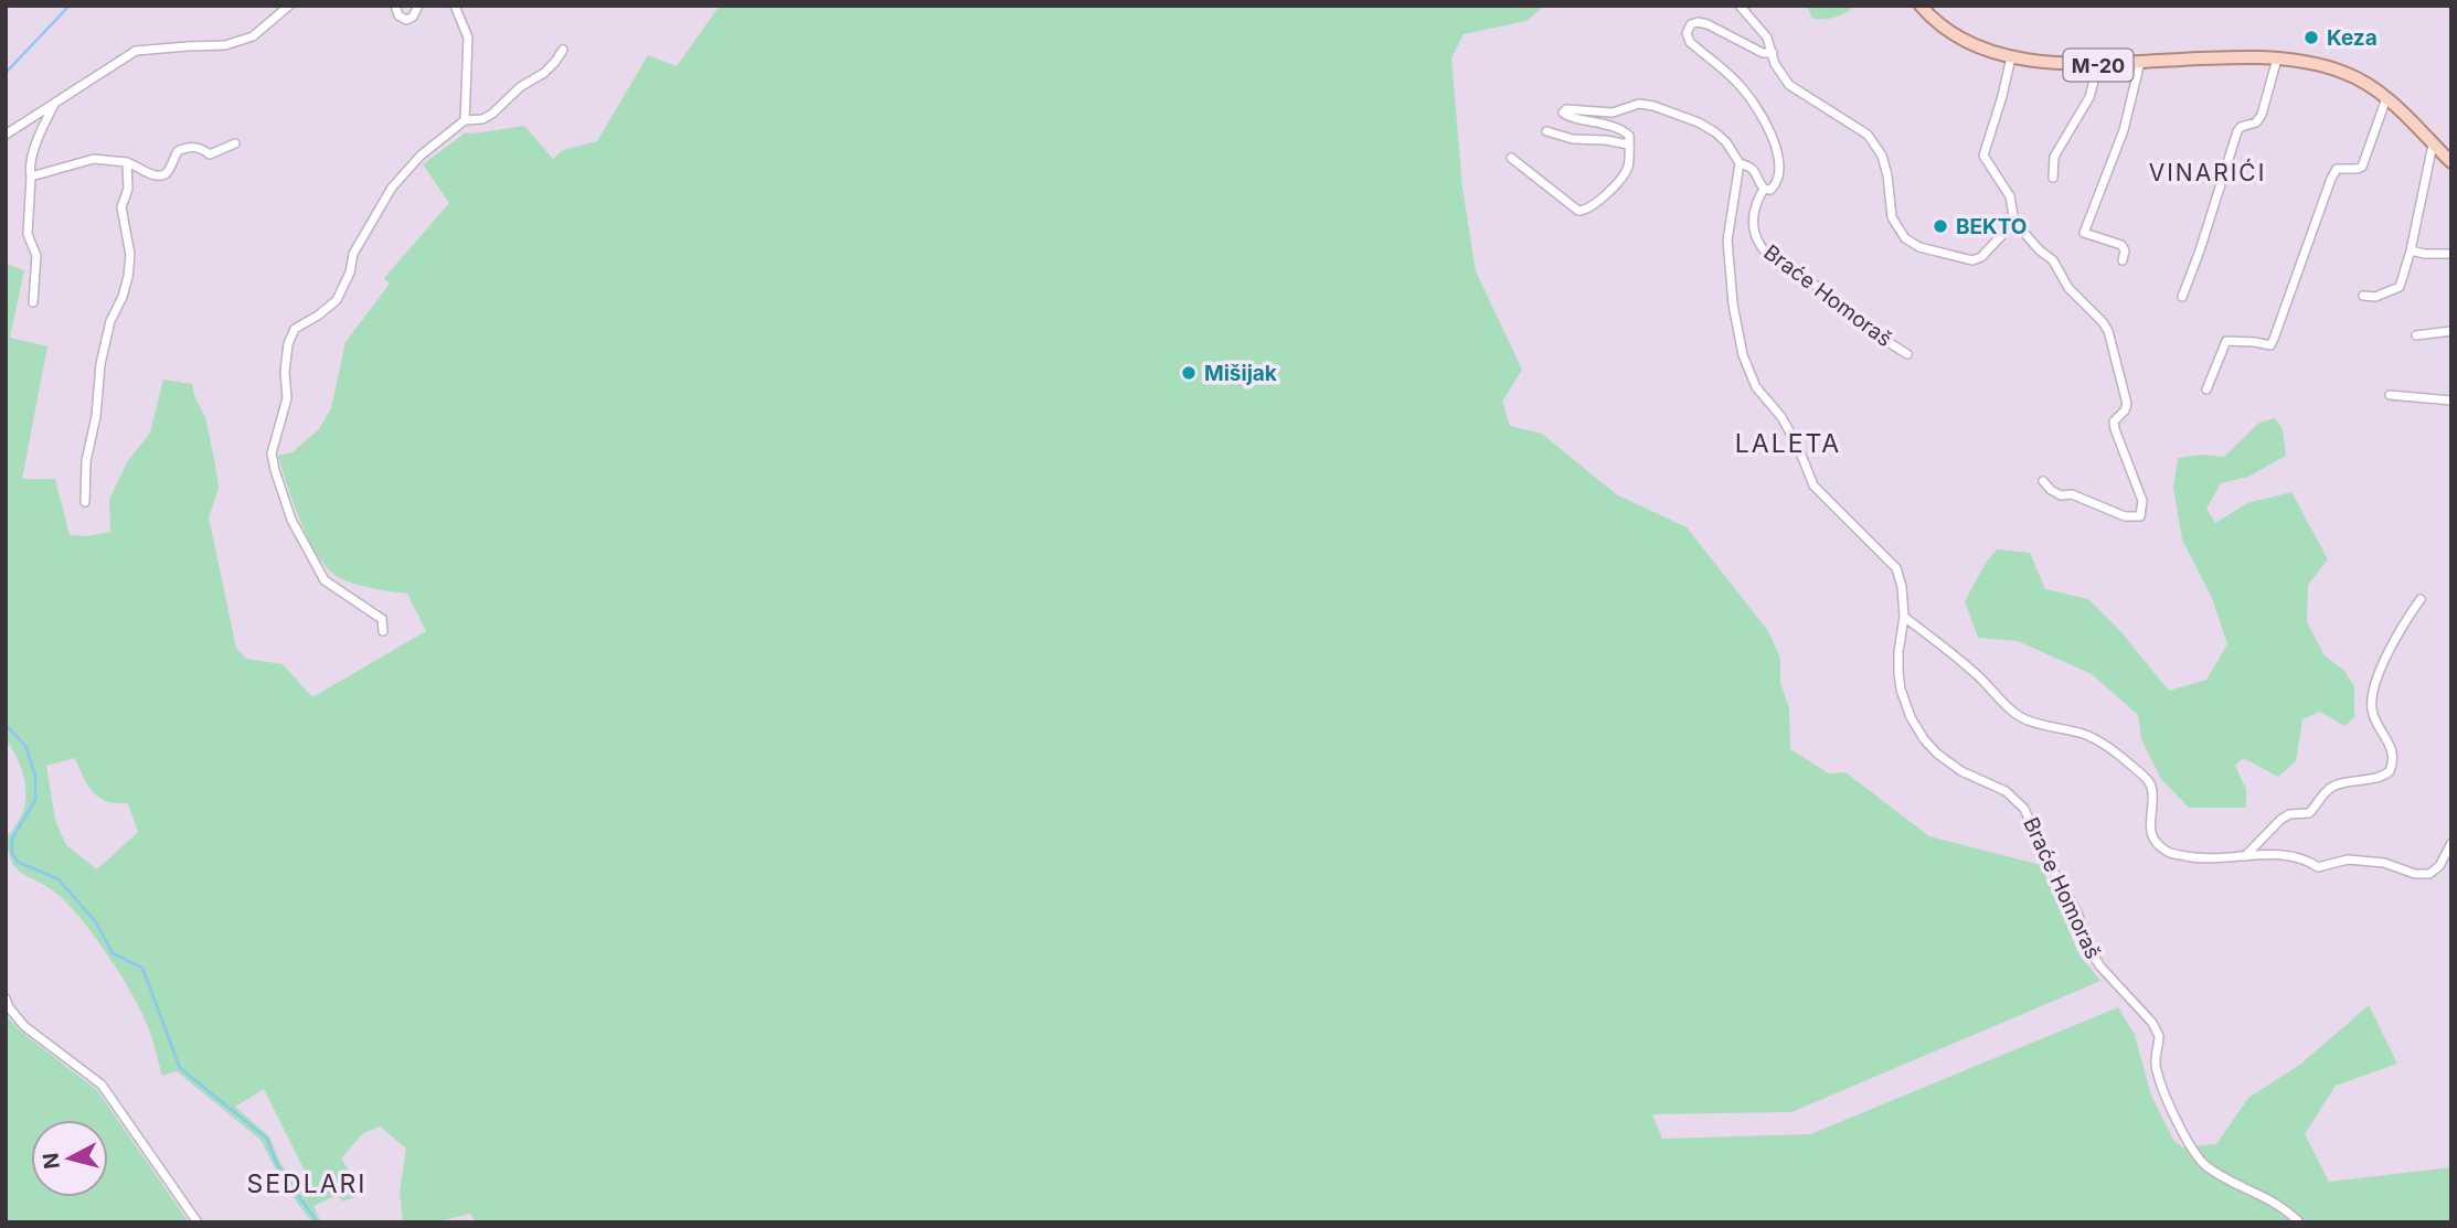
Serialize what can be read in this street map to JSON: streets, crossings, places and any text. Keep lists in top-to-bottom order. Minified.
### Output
{"streets":{"main road":["M-20"],"street":["Braće Homoraš"]},"districts":["VINARIĆI","LALETA","SEDLARI"],"places":["Keza","BEKTO","Mišijak"],"north":"left"}
